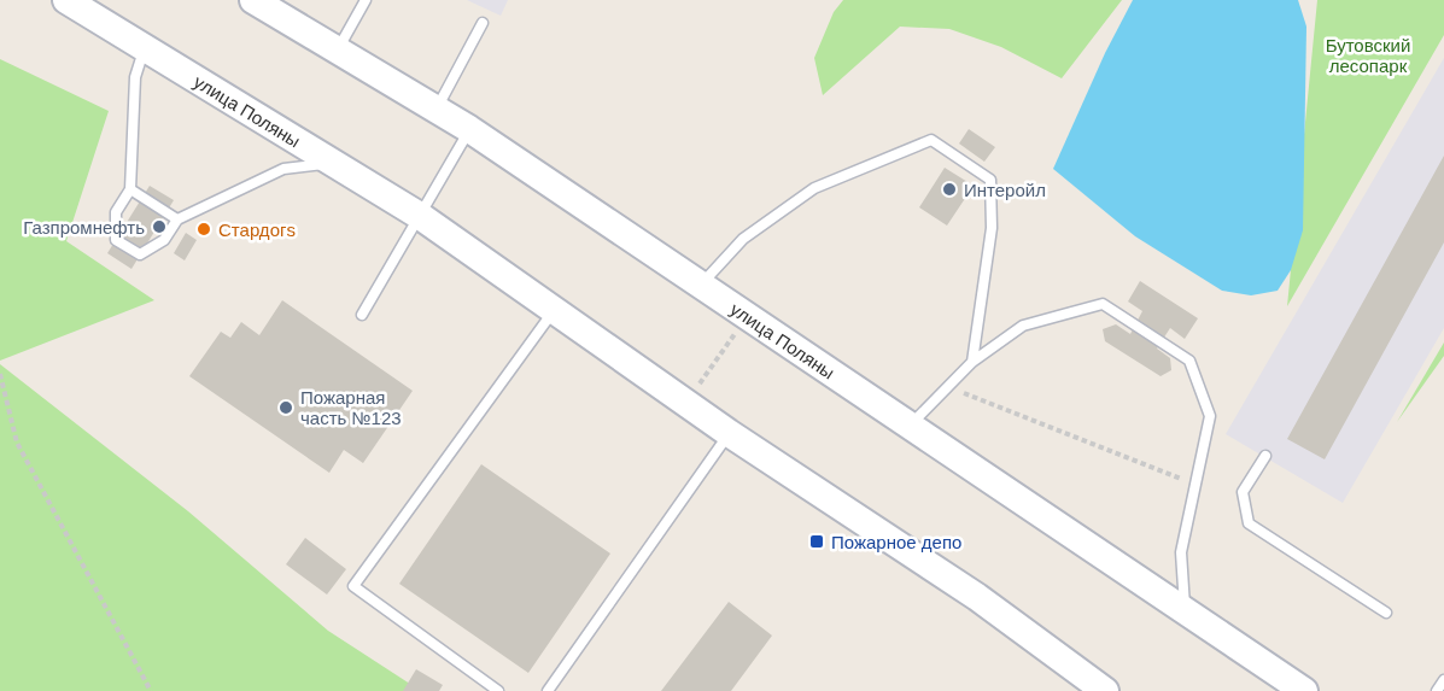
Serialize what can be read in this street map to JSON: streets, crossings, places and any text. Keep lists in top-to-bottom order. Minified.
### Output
{"streets":{"main road":["улица Поляны"]},"parks":["Бутовский лесопарк"],"places":{"other":["Интеройл","Газпромнефть","Стардогs","Пожарная часть №123"],"transit":["Пожарное депо"]}}
